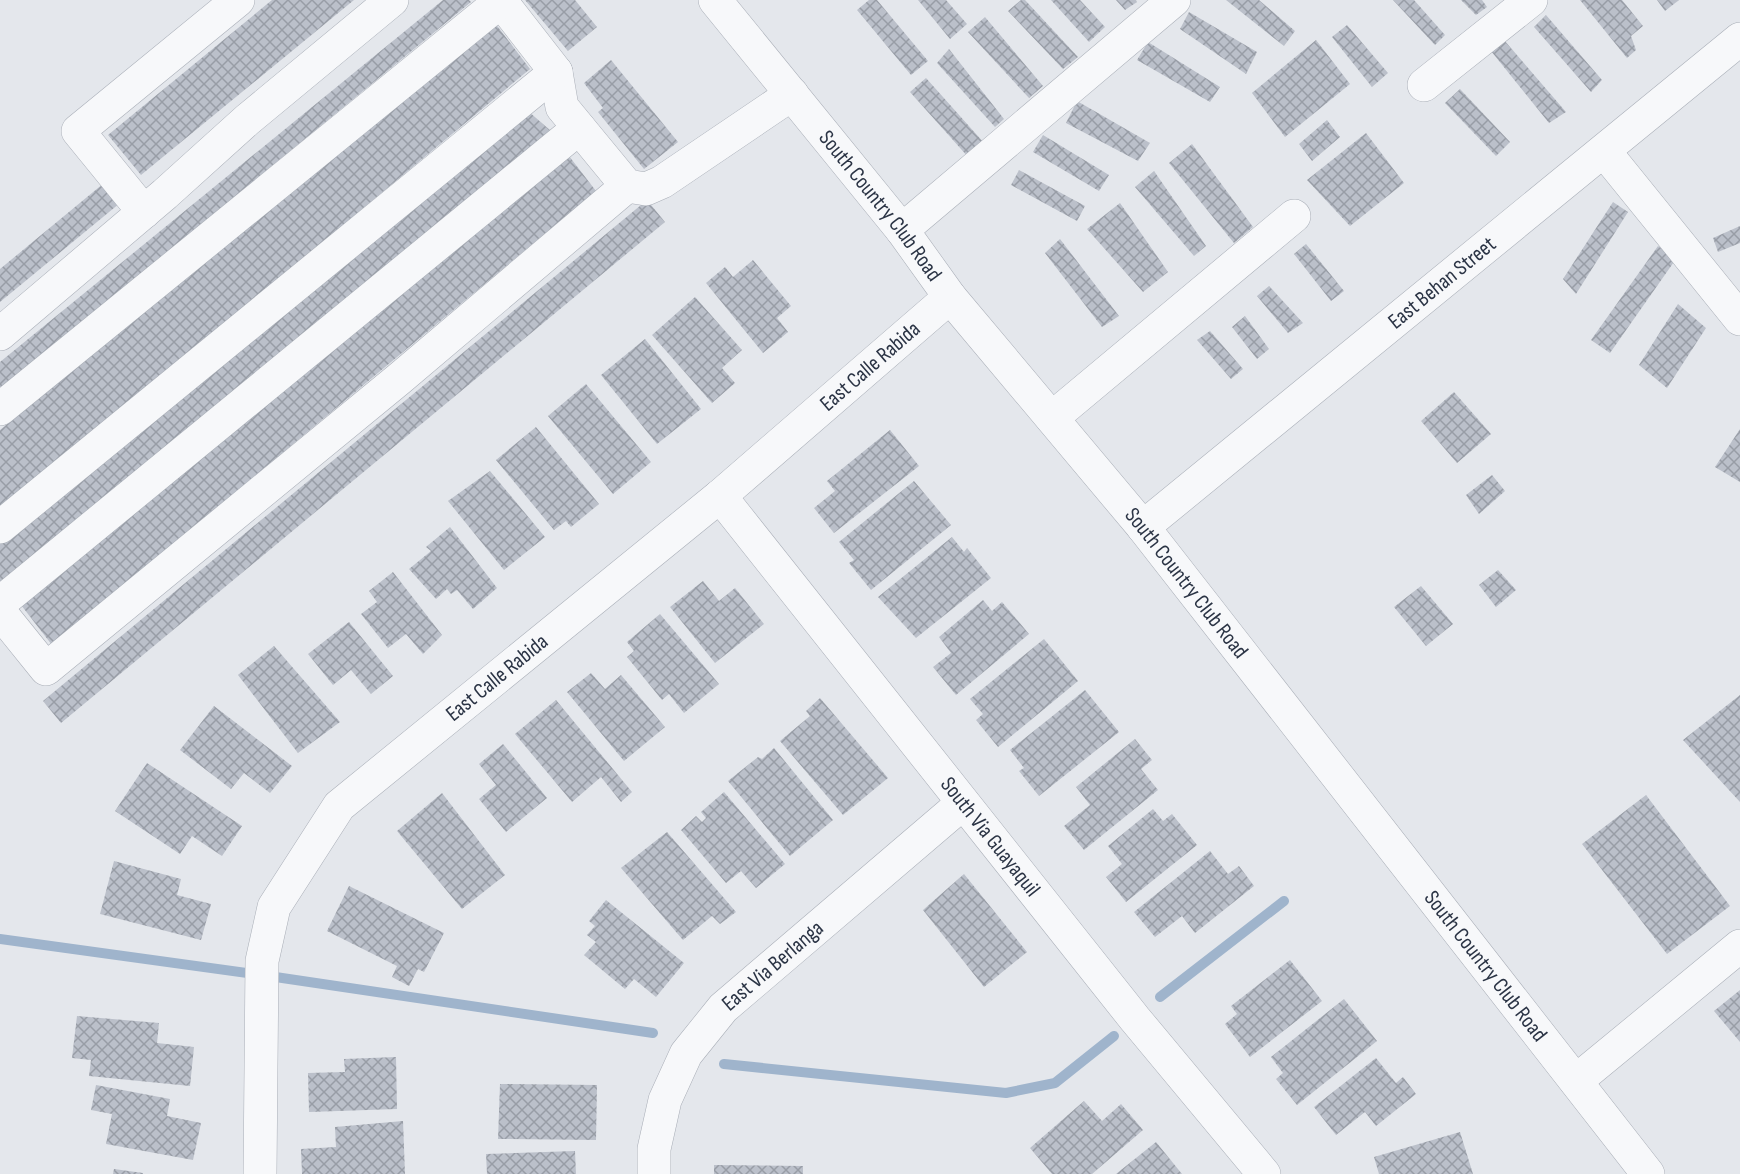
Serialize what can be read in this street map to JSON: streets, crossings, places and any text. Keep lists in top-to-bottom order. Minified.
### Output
{"streets":{"street":["South Country Club Road","East Behan Street","East Calle Rabida","South Via Guayaquil","East Via Berlanga"]},"crossings":[["South Country Club Road","East Behan Street"],["South Country Club Road","East Calle Rabida"],["East Calle Rabida","South Via Guayaquil"],["South Via Guayaquil","East Via Berlanga"]]}
